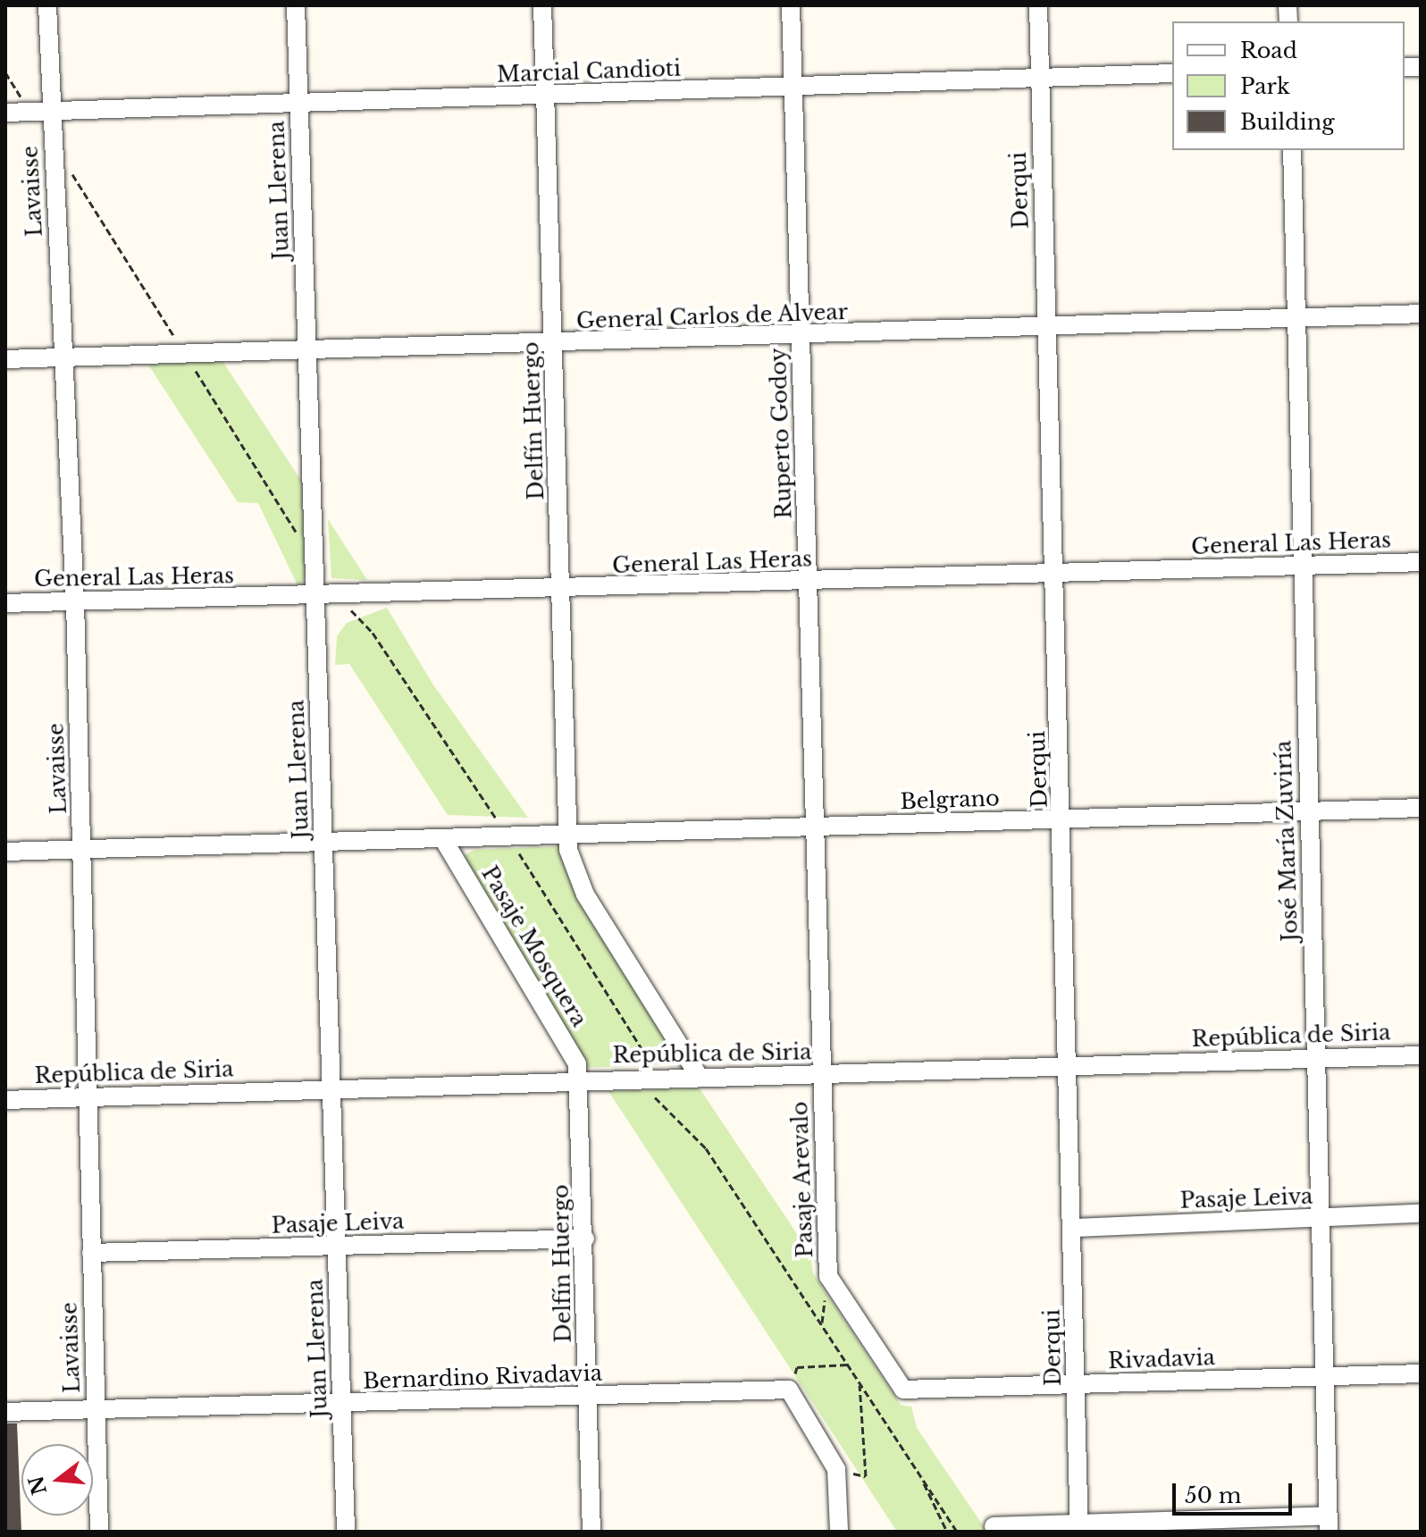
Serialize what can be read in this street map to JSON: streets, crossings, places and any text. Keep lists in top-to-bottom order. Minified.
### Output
{"streets":{"street":["Marcial Candioti","Juan Llerena","Derqui","Lavaisse","General Carlos de Alvear","Delfín Huergo","Ruperto Godoy","General Las Heras","Belgrano","José María Zuviría","Pasaje Mosquera","República de Siria","Pasaje Arevalo","Pasaje Leiva","Rivadavia","Bernardino Rivadavia"]},"crossings":[["Marcial Candioti","Juan Llerena"],["Marcial Candioti","Derqui"],["Marcial Candioti","Lavaisse"],["Marcial Candioti","Delfín Huergo"],["Marcial Candioti","Ruperto Godoy"],["Juan Llerena","General Carlos de Alvear"],["Juan Llerena","General Las Heras"],["Juan Llerena","Belgrano"],["Juan Llerena","República de Siria"],["Juan Llerena","Pasaje Leiva"],["Juan Llerena","Bernardino Rivadavia"],["Derqui","General Carlos de Alvear"],["Derqui","General Las Heras"],["Derqui","Belgrano"],["Derqui","República de Siria"],["Derqui","Pasaje Leiva"],["Derqui","Rivadavia"],["Lavaisse","General Carlos de Alvear"],["Lavaisse","General Las Heras"],["Lavaisse","Belgrano"],["Lavaisse","República de Siria"],["Lavaisse","Pasaje Leiva"],["Lavaisse","Bernardino Rivadavia"],["General Carlos de Alvear","Delfín Huergo"],["General Carlos de Alvear","Ruperto Godoy"],["General Carlos de Alvear","José María Zuviría"],["Delfín Huergo","General Las Heras"],["Delfín Huergo","Belgrano"],["Delfín Huergo","Pasaje Mosquera"],["Delfín Huergo","República de Siria"],["Delfín Huergo","Pasaje Leiva"],["Delfín Huergo","Bernardino Rivadavia"],["Ruperto Godoy","General Las Heras"],["Ruperto Godoy","Belgrano"],["Ruperto Godoy","República de Siria"],["Ruperto Godoy","Pasaje Arevalo"],["General Las Heras","José María Zuviría"],["Belgrano","José María Zuviría"],["Belgrano","Pasaje Mosquera"],["José María Zuviría","República de Siria"],["José María Zuviría","Pasaje Leiva"],["José María Zuviría","Rivadavia"],["Pasaje Mosquera","República de Siria"],["República de Siria","Pasaje Arevalo"],["Pasaje Arevalo","Rivadavia"]],"legend":["Road","Park","Building"],"scale_bar":"50 m","north":"left"}
